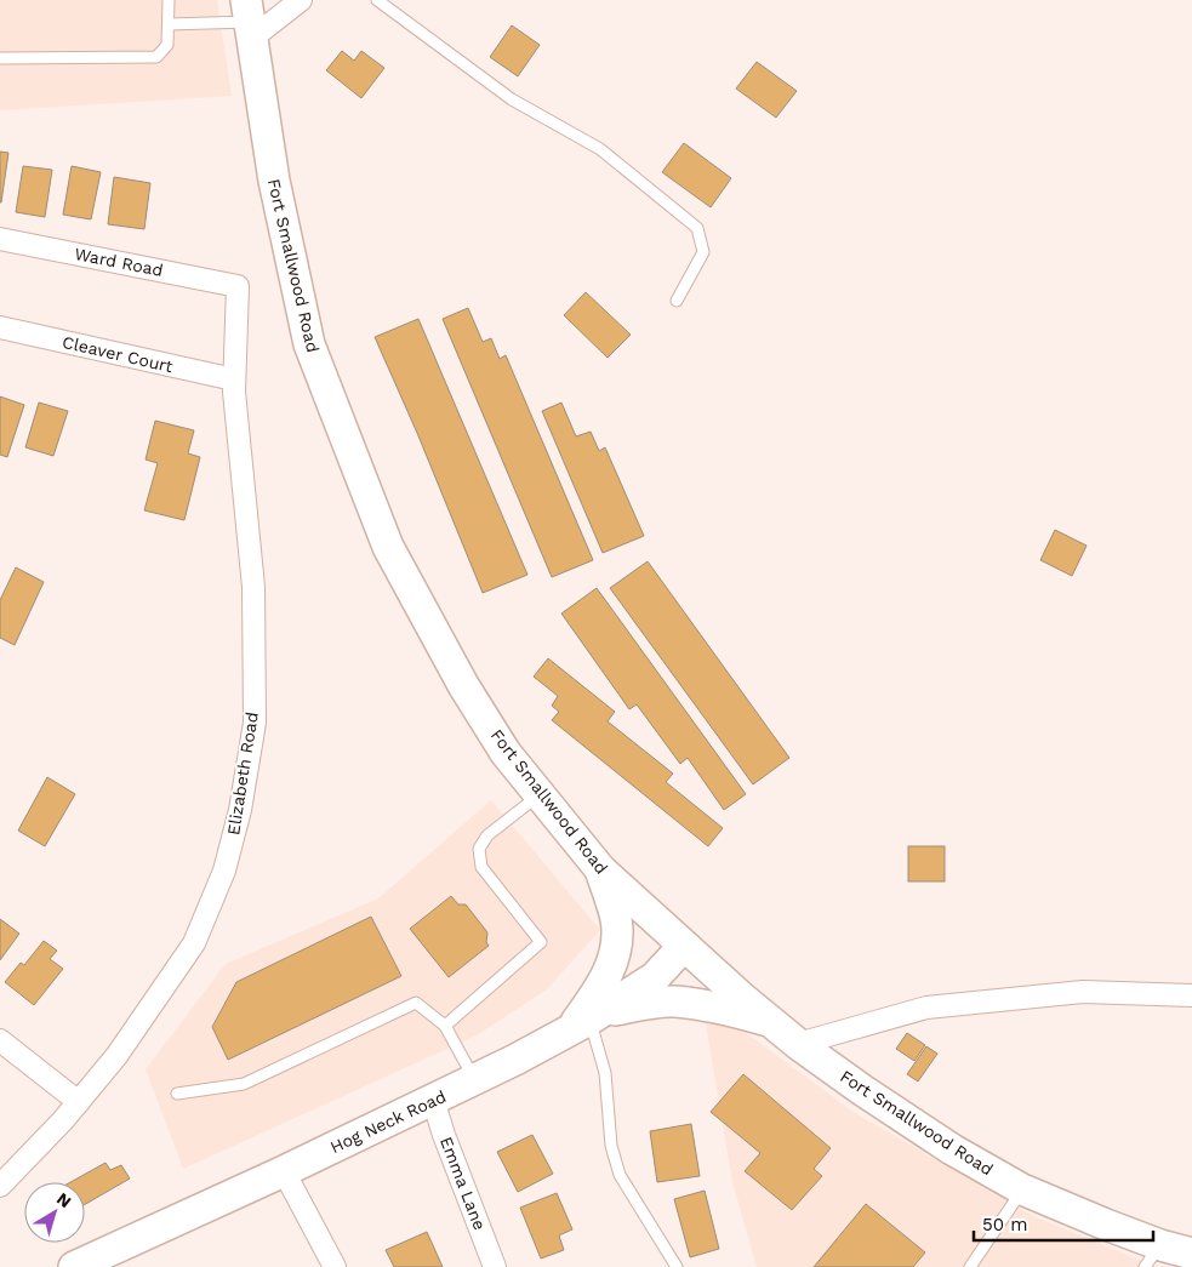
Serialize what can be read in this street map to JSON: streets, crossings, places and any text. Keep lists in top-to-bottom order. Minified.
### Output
{"streets":{"main road":["Fort Smallwood Road","Hog Neck Road"],"street":["Ward Road","Cleaver Court","Elizabeth Road","Emma Lane"]},"crossings":[["Ward Road","Elizabeth Road"],["Fort Smallwood Road","Hog Neck Road"],["Cleaver Court","Elizabeth Road"],["Hog Neck Road","Emma Lane"]],"scale_bar":"50 m","north":"top right"}
